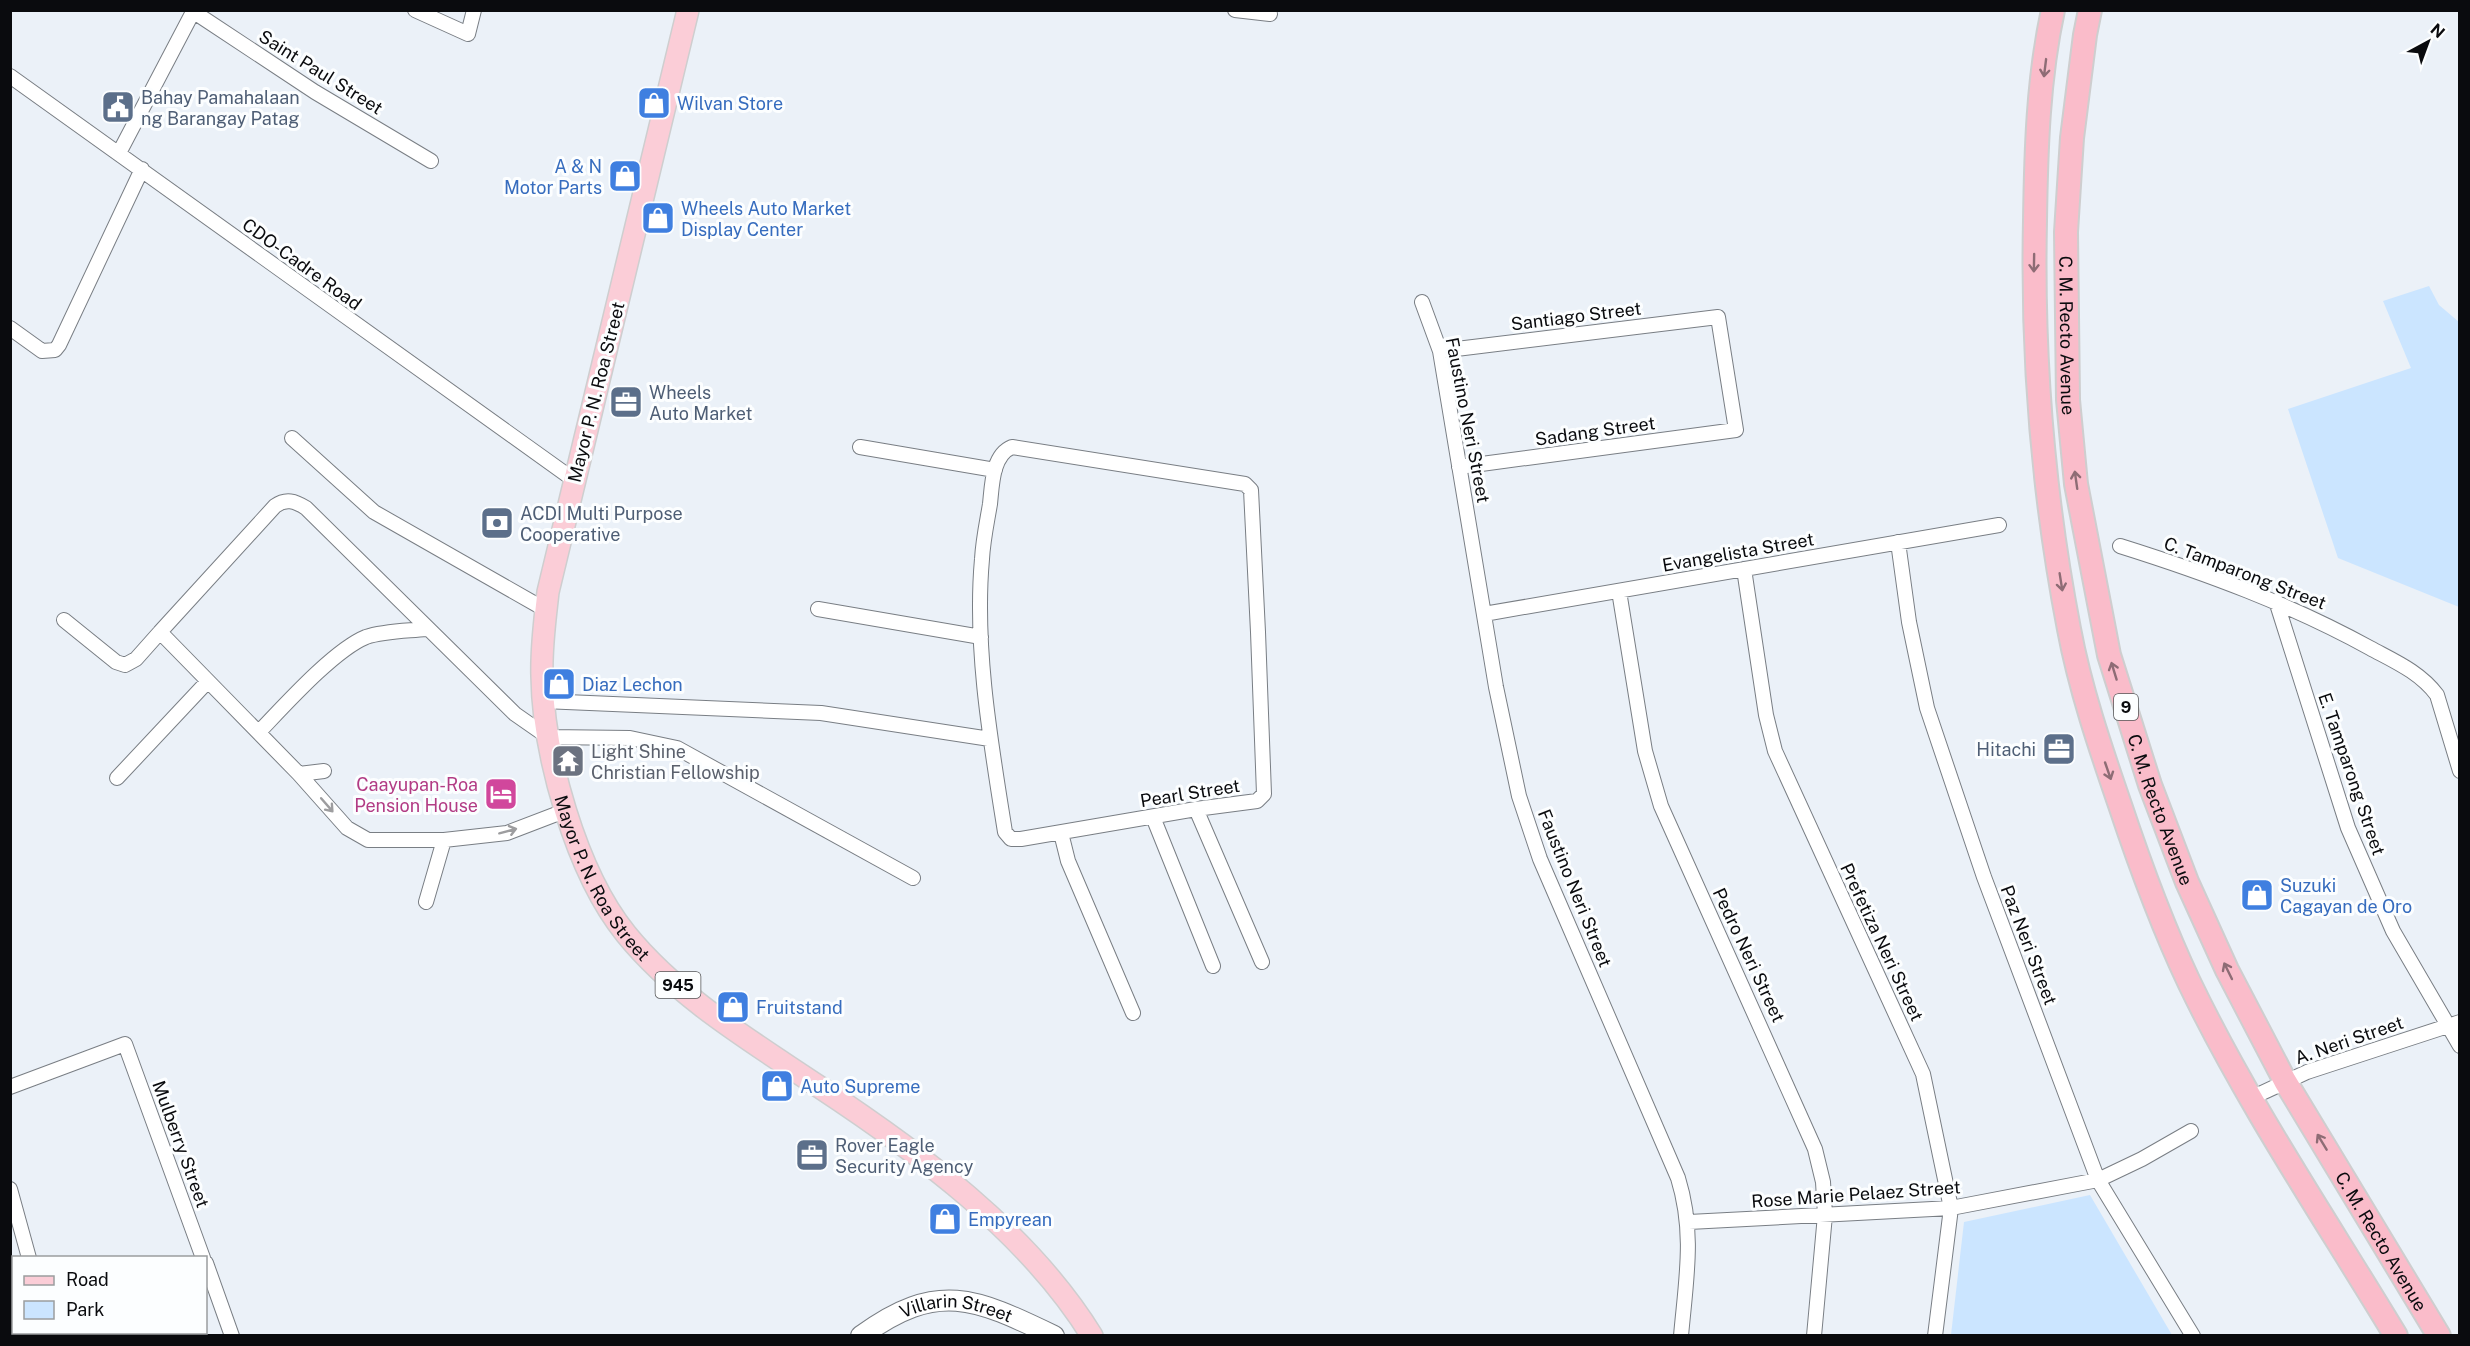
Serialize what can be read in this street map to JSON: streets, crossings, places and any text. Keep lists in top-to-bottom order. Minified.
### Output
{"streets":{"highway":["C. M. Recto Avenue","9"],"main road":["Mayor P. N. Roa Street","945","Villarin Street"],"street":["Saint Paul Street","CDO-Cadre Road","Santiago Street","Faustino Neri Street","Sadang Street","Evangelista Street","C. Tamparong Street","E. Tamparong Street","Pearl Street","Prefetiza Neri Street","Paz Neri Street","Pedro Neri Street","A. Neri Street","Mulberry Street","Rose Marie Pelaez Street"]},"crossings":[["CDO-Cadre Road","Mayor P. N. Roa Street"],["Santiago Street","Faustino Neri Street"],["Santiago Street","Sadang Street"],["C. M. Recto Avenue","A. Neri Street"],["Faustino Neri Street","Sadang Street"],["Faustino Neri Street","Evangelista Street"],["Faustino Neri Street","Rose Marie Pelaez Street"],["Evangelista Street","Prefetiza Neri Street"],["Evangelista Street","Paz Neri Street"],["Evangelista Street","Pedro Neri Street"],["C. Tamparong Street","E. Tamparong Street"],["E. Tamparong Street","A. Neri Street"],["Prefetiza Neri Street","Rose Marie Pelaez Street"],["Paz Neri Street","Rose Marie Pelaez Street"],["Pedro Neri Street","Rose Marie Pelaez Street"]],"places":{"shop":["Wilvan Store","A & N Motor Parts","Wheels Auto Market Display Center","Diaz Lechon","Suzuki Cagayan de Oro","Fruitstand","Auto Supreme","Empyrean"],"public building":["Bahay Pamahalaan ng Barangay Patag"],"office":["Wheels Auto Market","Hitachi","Rover Eagle Security Agency"],"bank":["ACDI Multi Purpose Cooperative"],"temple":["Light Shine Christian Fellowship"],"hotel":["Caayupan-Roa Pension House"]},"legend":["Road","Park"],"north":"top right"}
